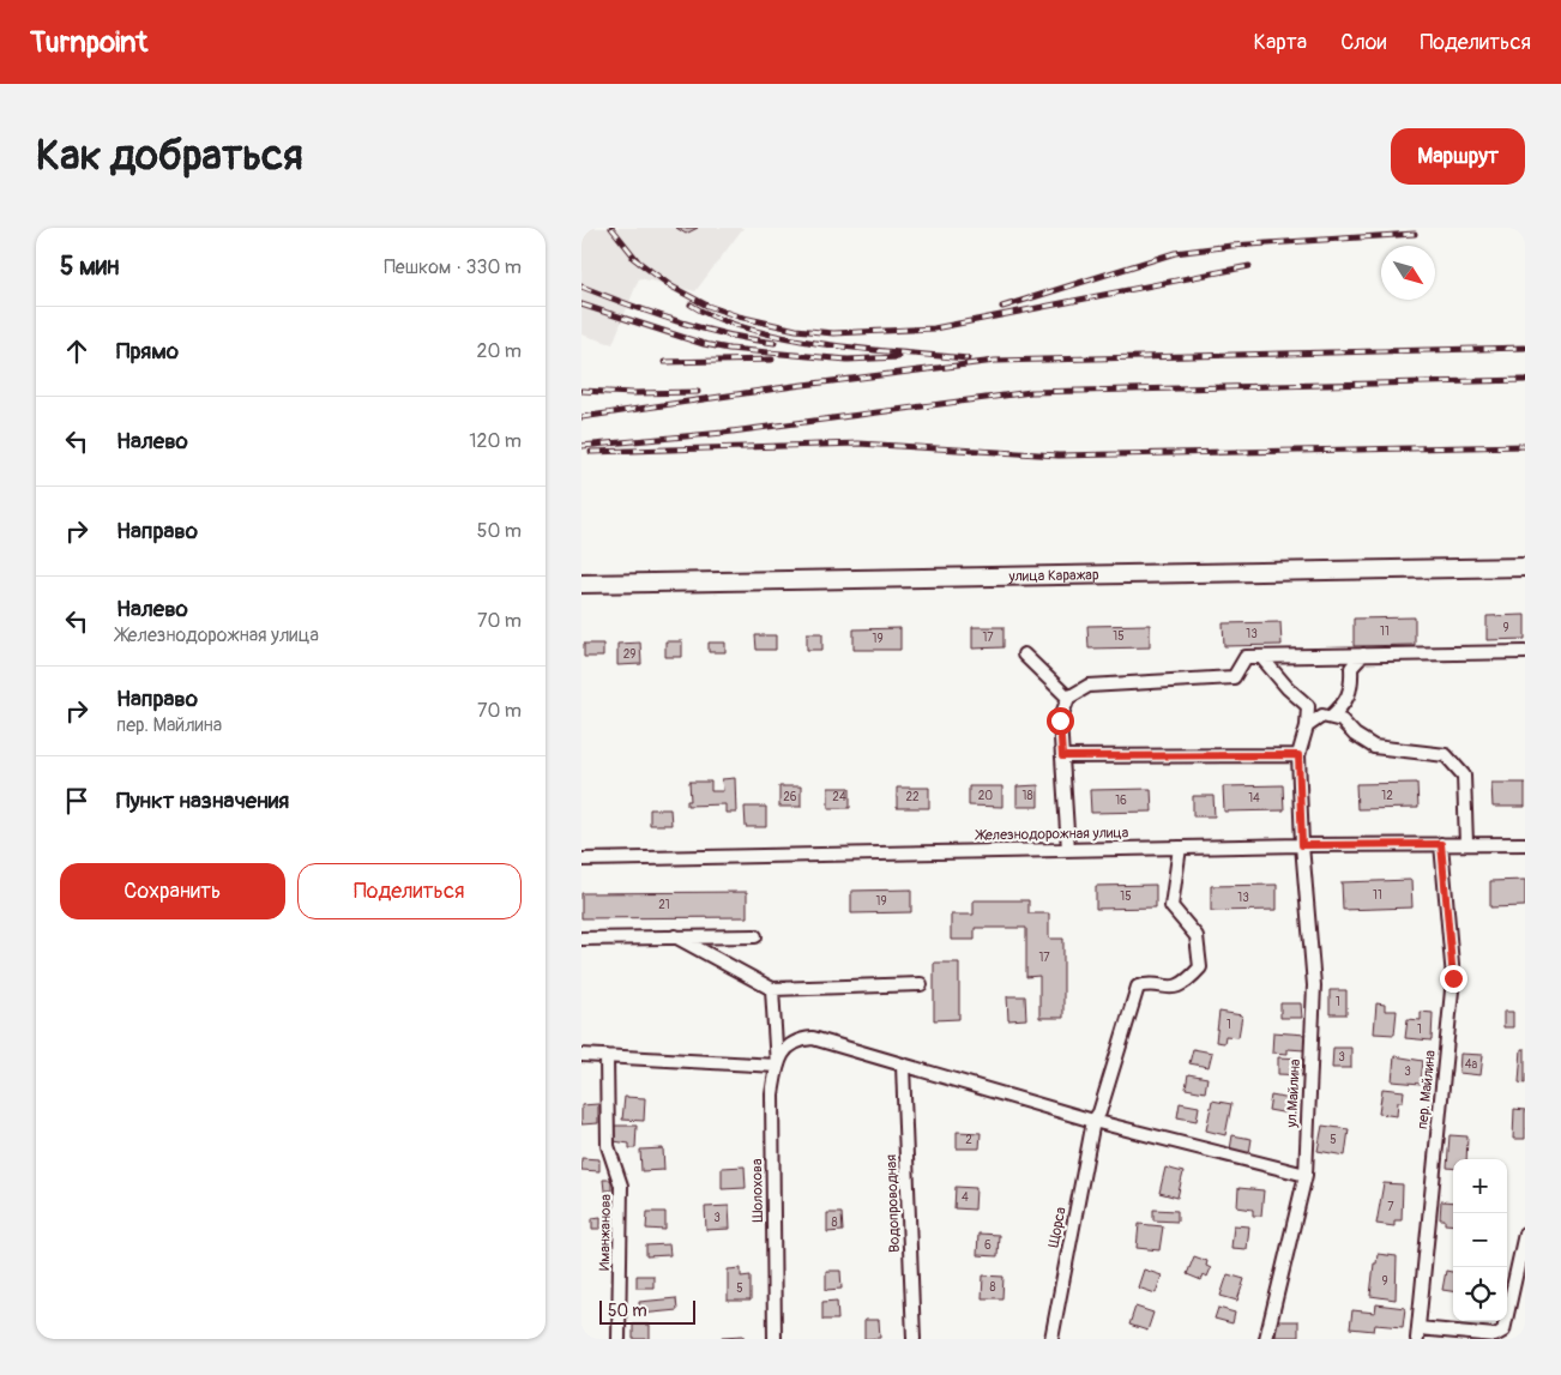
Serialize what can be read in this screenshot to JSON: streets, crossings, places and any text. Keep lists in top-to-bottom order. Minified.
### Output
{"streets":{"main road":["улица Каражар"],"street":["Железнодорожная улица","пер. Майлина","ул.Майлина","Шолохова","Водопроводная","Щорса","Иманжанова"]},"crossings":[["Железнодорожная улица","пер. Майлина"],["Железнодорожная улица","ул.Майлина"],["Железнодорожная улица","Щорса"],["Шолохова","Водопроводная"]],"house_numbers":["9","11","13","15","17","19","29","20","18","12","26","24","22","14","16","11","15","13","19","21","17","1","1","1","3","4а","3","2","5","4","7","3","8","6","9","8","5"],"scale_bar":"50 m","north":"bottom right","page":{"header":"Turnpoint","nav":["Карта","Слои","Поделиться"],"buttons":["Маршрут",["Сохранить","Поделиться"]],"title":"Как добраться","heading":["5 мин","Пешком · 330 m"],"list":[["Прямо","20 m"],["Налево","120 m"],["Направо","50 m"],["Налево","Железнодорожная улица","70 m"],["Направо","пер. Майлина","70 m"],"Пункт назначения"],"map_buttons":["+","−"],"scale":"50 m"}}
